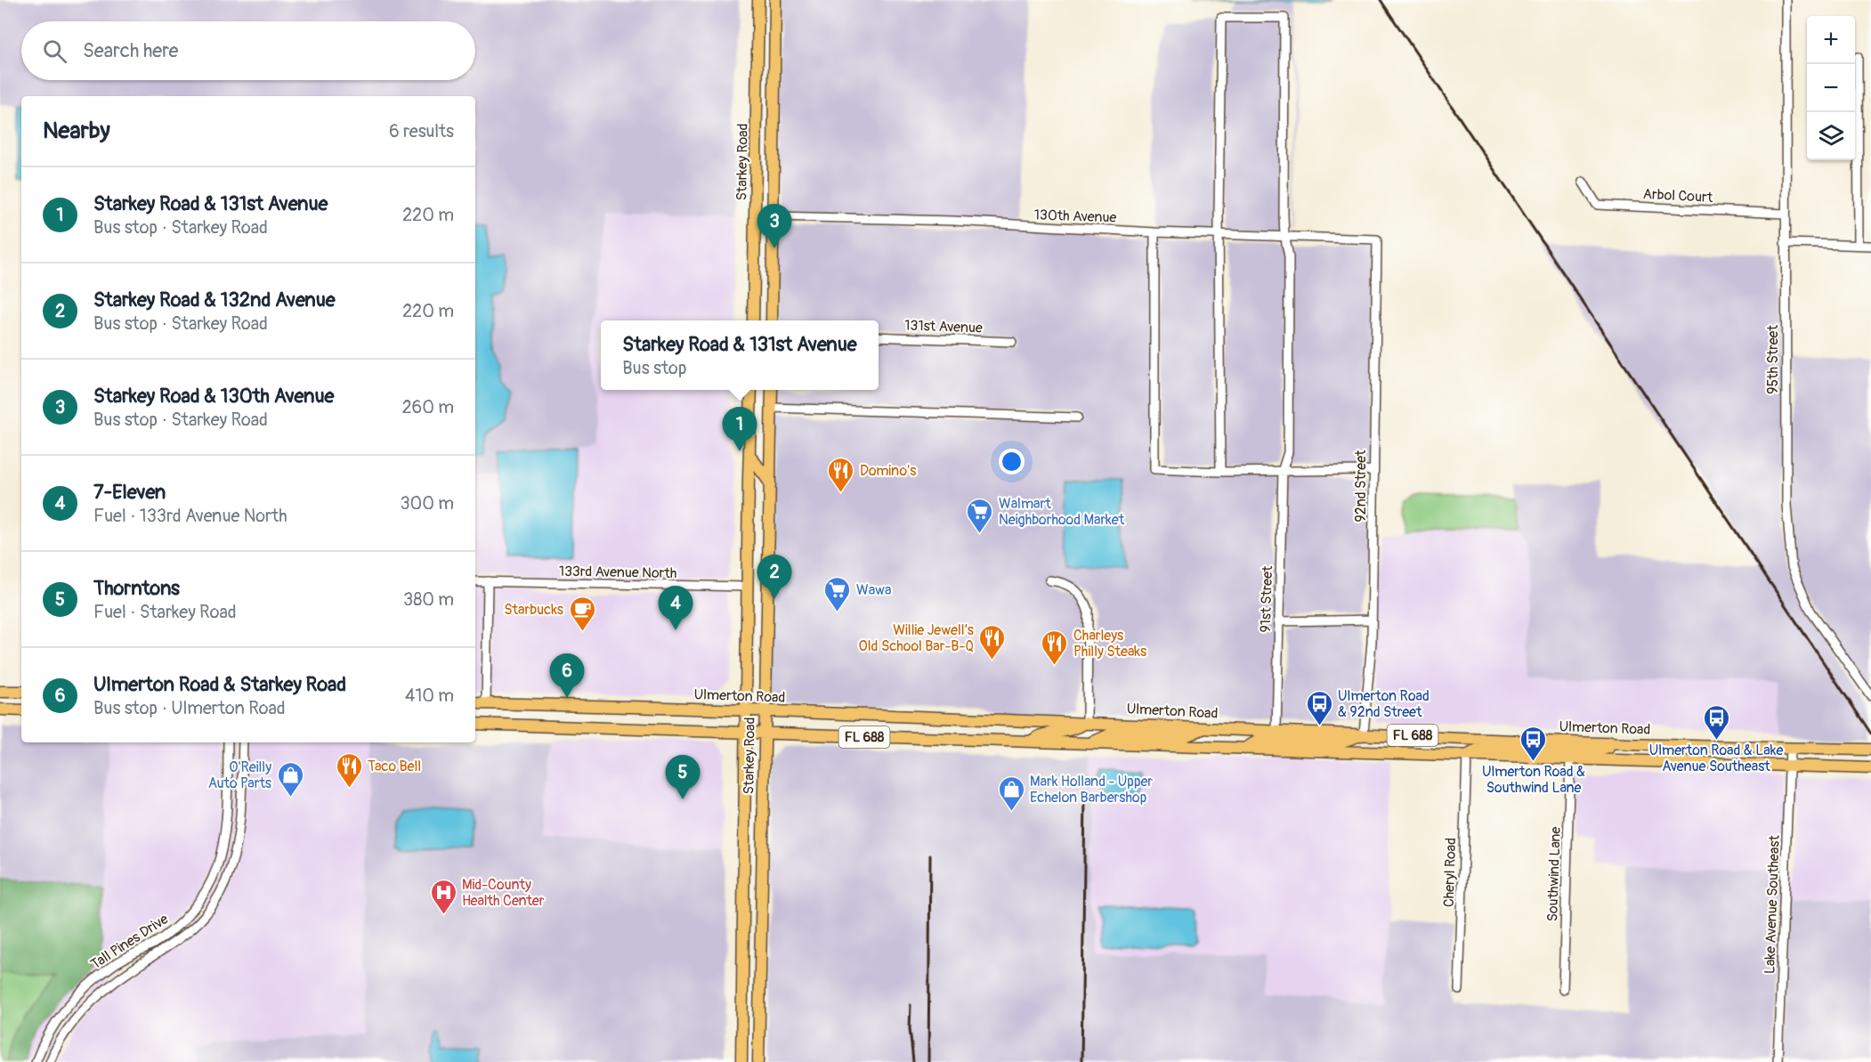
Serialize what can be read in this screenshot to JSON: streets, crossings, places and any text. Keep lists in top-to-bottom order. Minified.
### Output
{"streets":{"main road":["Starkey Road","Ulmerton Road","FL 688"],"street":["Arbol Court","130th Avenue","131st Avenue","95th Street","92nd Street","133rd Avenue North","91st Street","Cheryl Road","Southwind Lane","Lake Avenue Southeast","Tall Pines Drive"]},"crossings":[["Starkey Road","133rd Avenue North"],["Starkey Road","Ulmerton Road"],["Starkey Road","FL 688"],["Arbol Court","95th Street"],["130th Avenue","92nd Street"],["130th Avenue","91st Street"],["92nd Street","Ulmerton Road"],["91st Street","Ulmerton Road"],["Ulmerton Road","Lake Avenue Southeast"],["FL 688","Cheryl Road"],["FL 688","Southwind Lane"],["FL 688","Lake Avenue Southeast"]],"places":{"restaurant":["Domino's","Willie Jewell’s Old School Bar-B-Q","Charleys Philly Steaks","Taco Bell"],"supermarket":["Walmart Neighborhood Market","Wawa"],"cafe":["Starbucks"],"bus stop":["Ulmerton Road & 92nd Street","Ulmerton Road & Lake Avenue Southeast","Ulmerton Road & Southwind Lane"],"shop":["O'Reilly Auto Parts","Mark Holland - Upper Echelon Barbershop"],"hospital":["Mid-County Health Center"]},"page":{"map_buttons":["+","−"],"search":"Search here","heading":["Nearby","6 results"],"list":[{"mark":"1","name":"Starkey Road & 131st Avenue","note":"Bus stop · Starkey Road","value":"220 m"},{"mark":"2","name":"Starkey Road & 132nd Avenue","note":"Bus stop · Starkey Road","value":"220 m"},{"mark":"3","name":"Starkey Road & 130th Avenue","note":"Bus stop · Starkey Road","value":"260 m"},{"mark":"4","name":"7-Eleven","note":"Fuel · 133rd Avenue North","value":"300 m"},{"mark":"5","name":"Thorntons","note":"Fuel · Starkey Road","value":"380 m"},{"mark":"6","name":"Ulmerton Road & Starkey Road","note":"Bus stop · Ulmerton Road","value":"410 m"}],"pins":["3","1","2","4","6","5"],"popup":["Starkey Road & 131st Avenue","Bus stop"]}}
